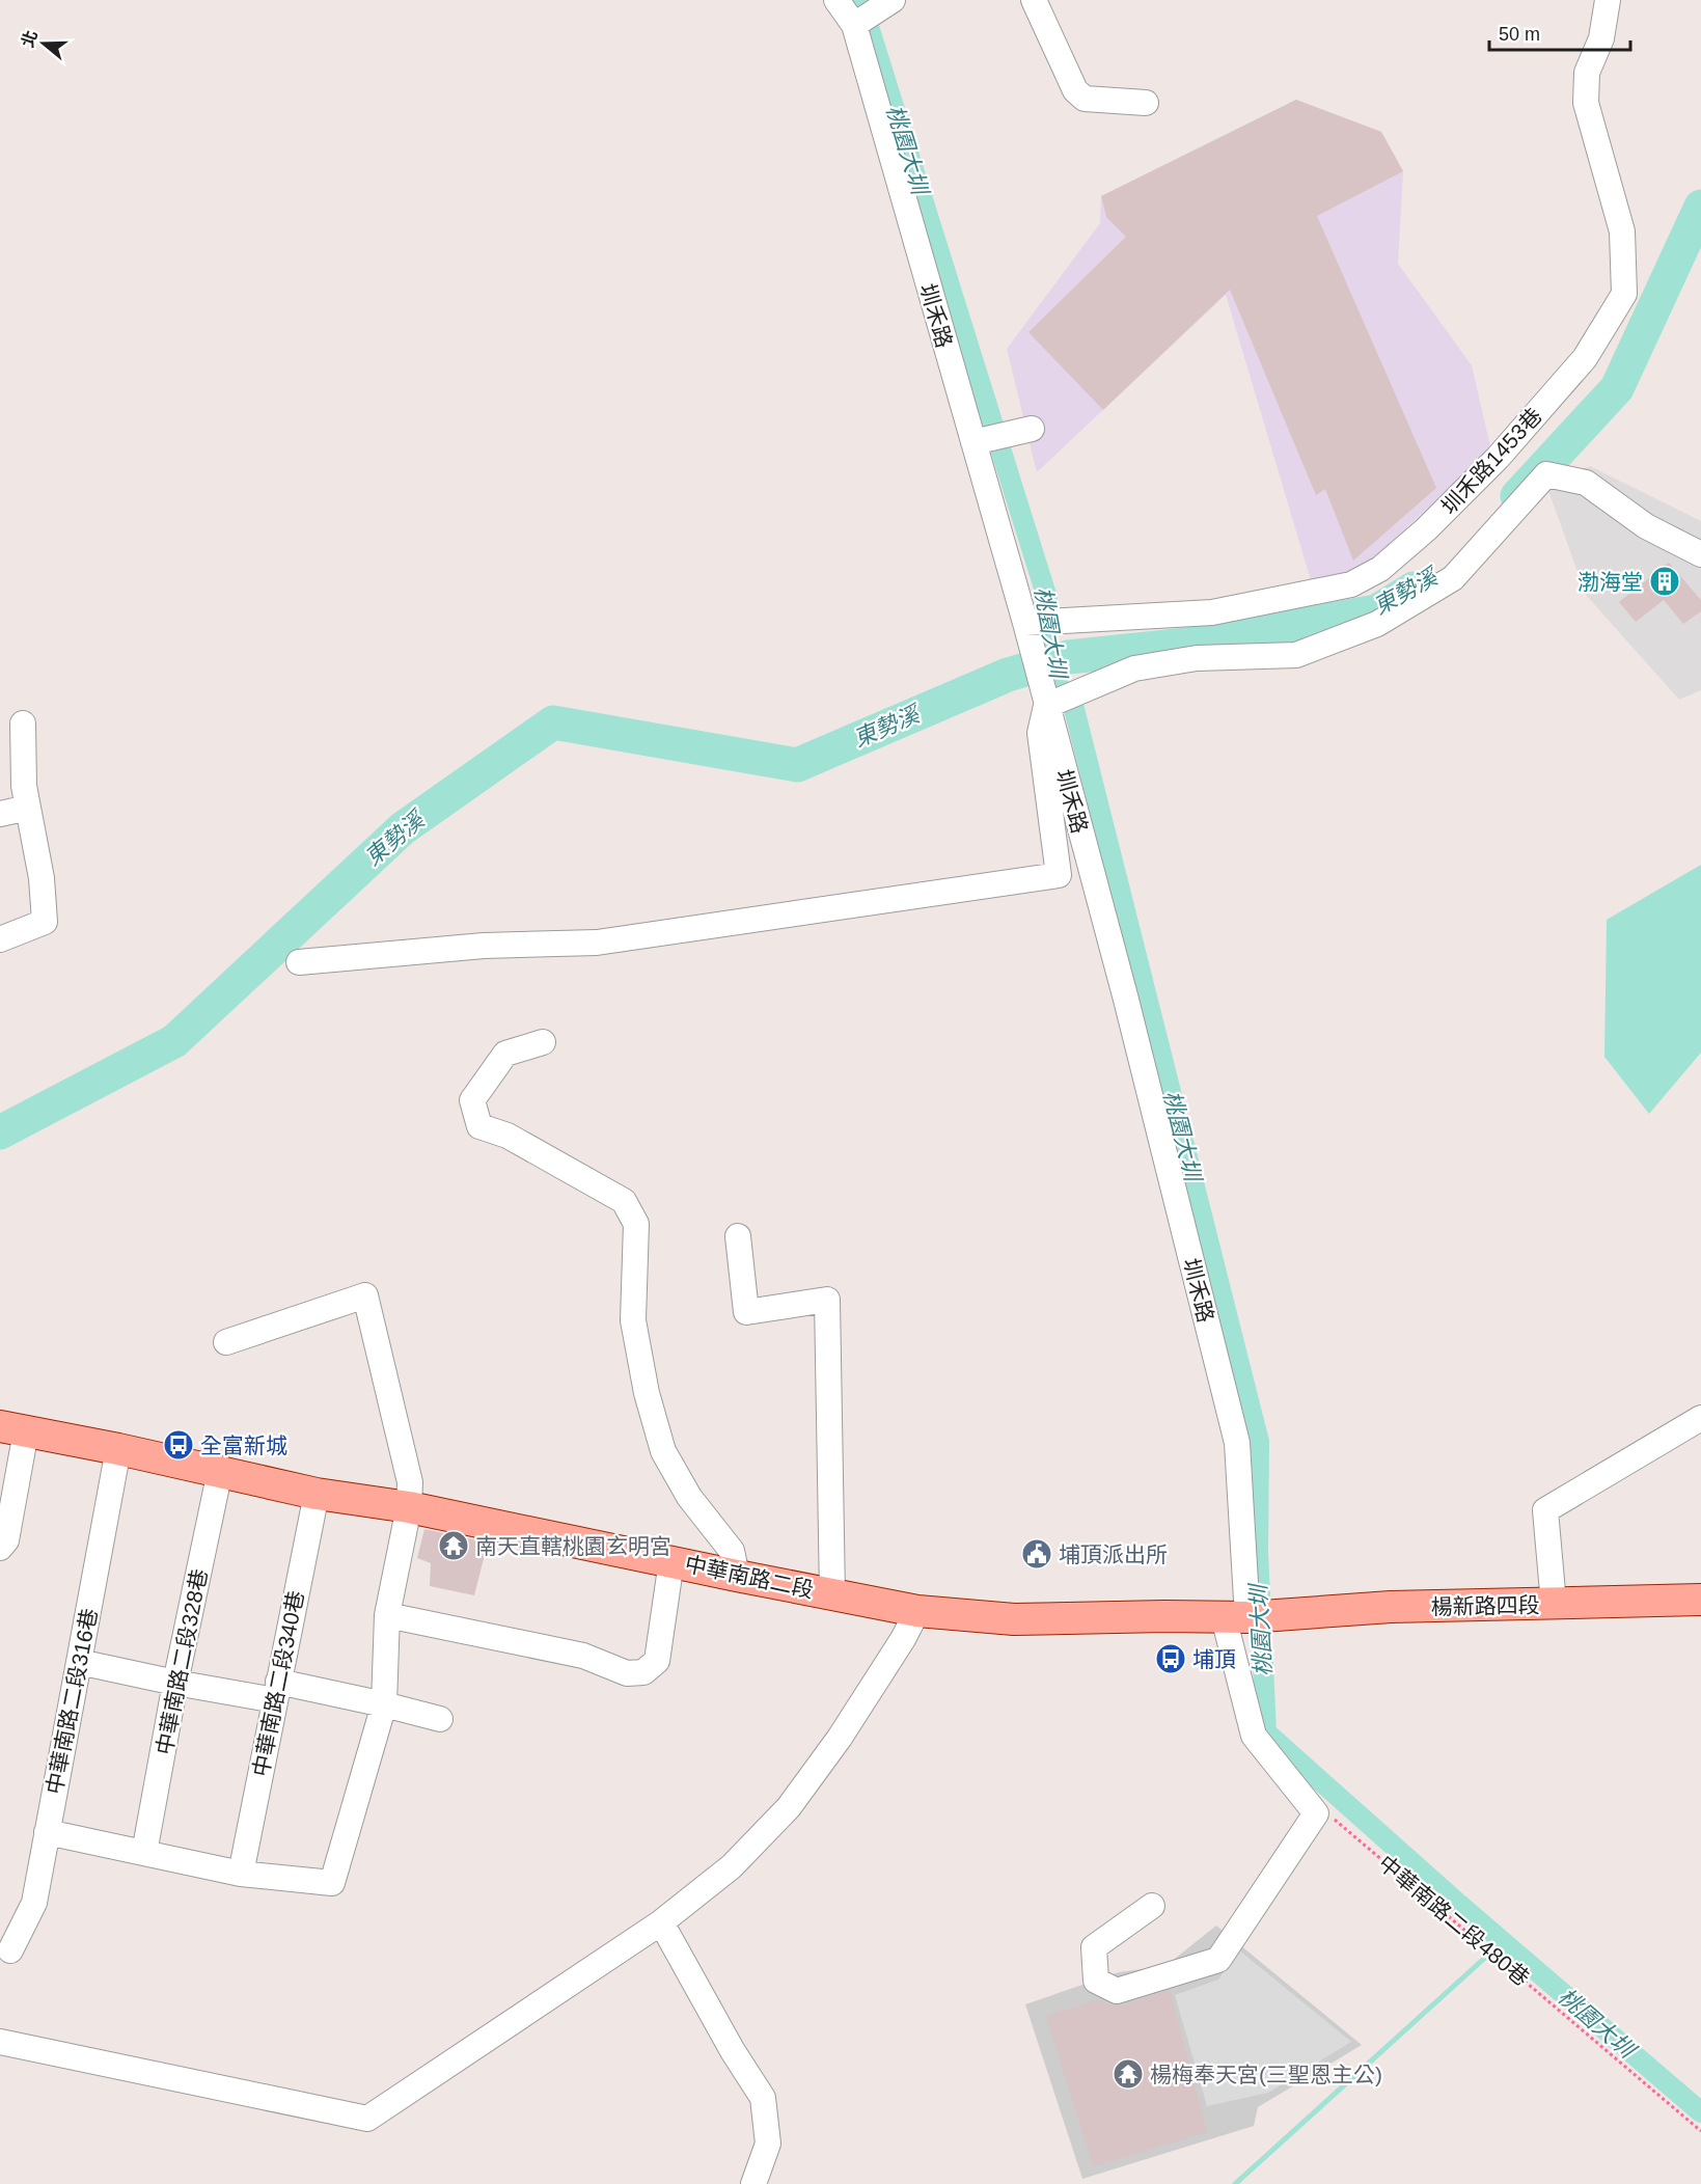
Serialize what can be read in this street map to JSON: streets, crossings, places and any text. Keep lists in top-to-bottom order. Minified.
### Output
{"streets":{"main road":["中華南路二段","楊新路四段"],"street":["圳禾路","圳禾路1453巷","中華南路二段328巷","中華南路二段340巷","中華南路二段316巷"],"path":["中華南路二段480巷"]},"crossings":[["圳禾路","圳禾路1453巷"],["圳禾路","中華南路二段"],["圳禾路","楊新路四段"],["中華南路二段","楊新路四段"],["中華南路二段","中華南路二段328巷"],["中華南路二段","中華南路二段340巷"],["中華南路二段","中華南路二段316巷"]],"water":["桃園大圳","東勢溪"],"places":{"building":["渤海堂"],"bus stop":["全富新城","埔頂"],"temple":["南天直轄桃園玄明宮","楊梅奉天宮(三聖恩主公)"],"public building":["埔頂派出所"]},"scale_bar":"50 m","north":"left"}
